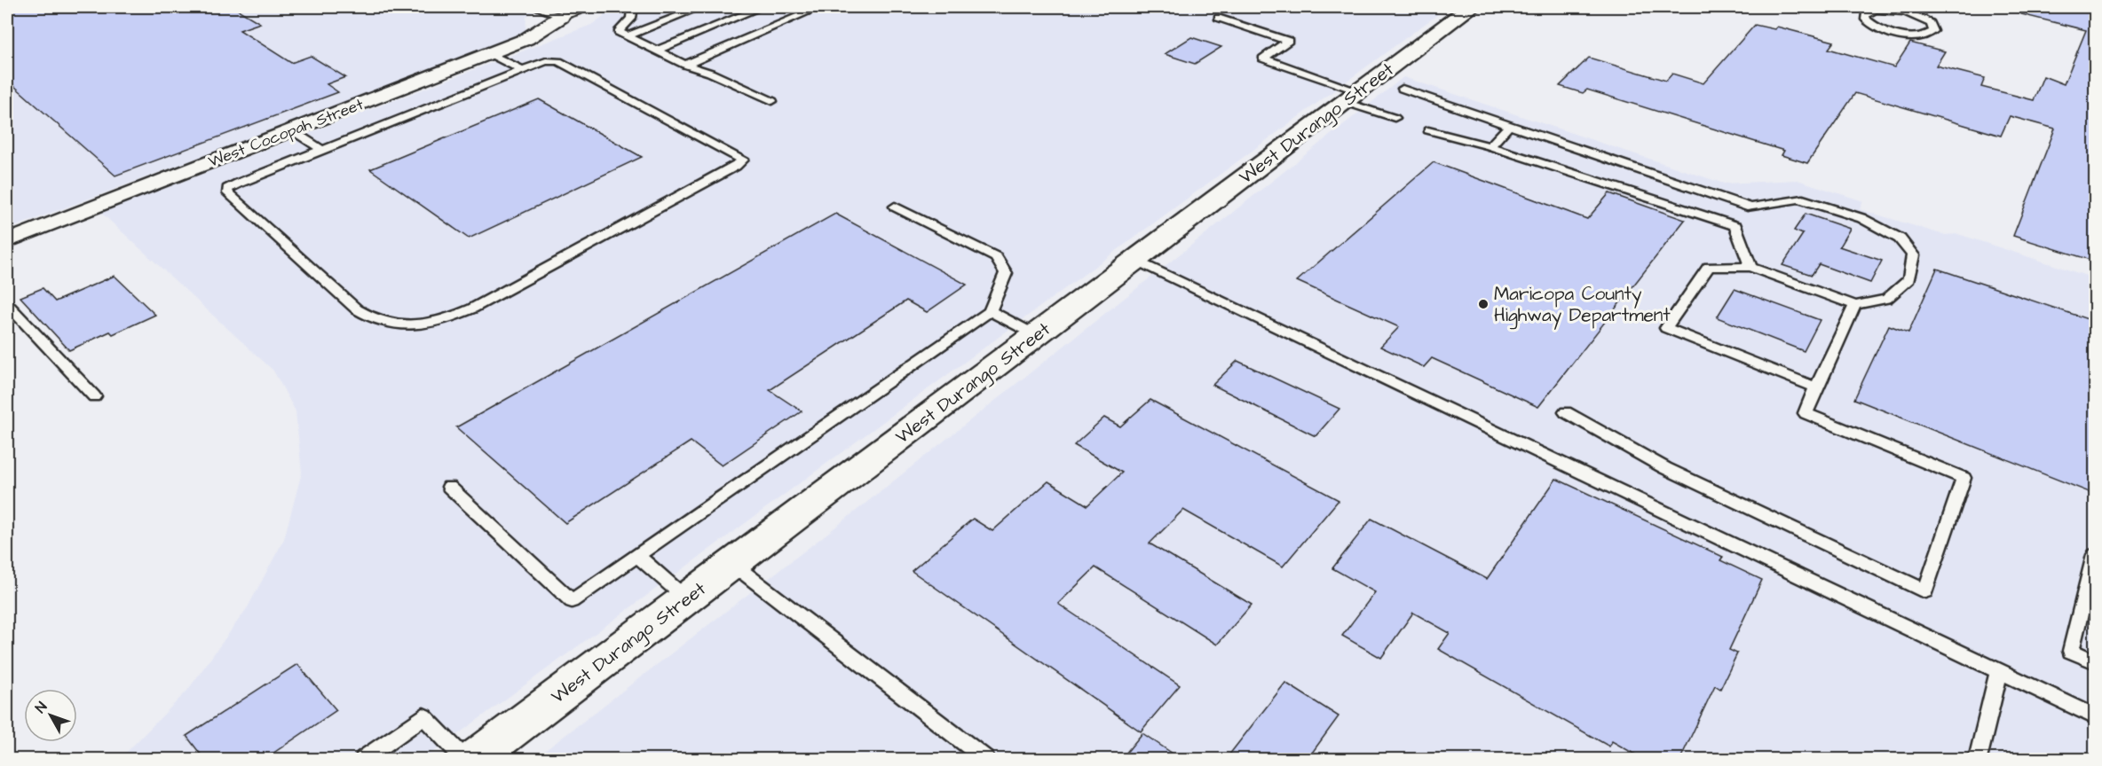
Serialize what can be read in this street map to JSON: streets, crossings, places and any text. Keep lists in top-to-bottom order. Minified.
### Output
{"streets":{"street":["West Durango Street","West Cocopah Street"]},"places":["Maricopa County Highway Department"],"north":"top left"}
